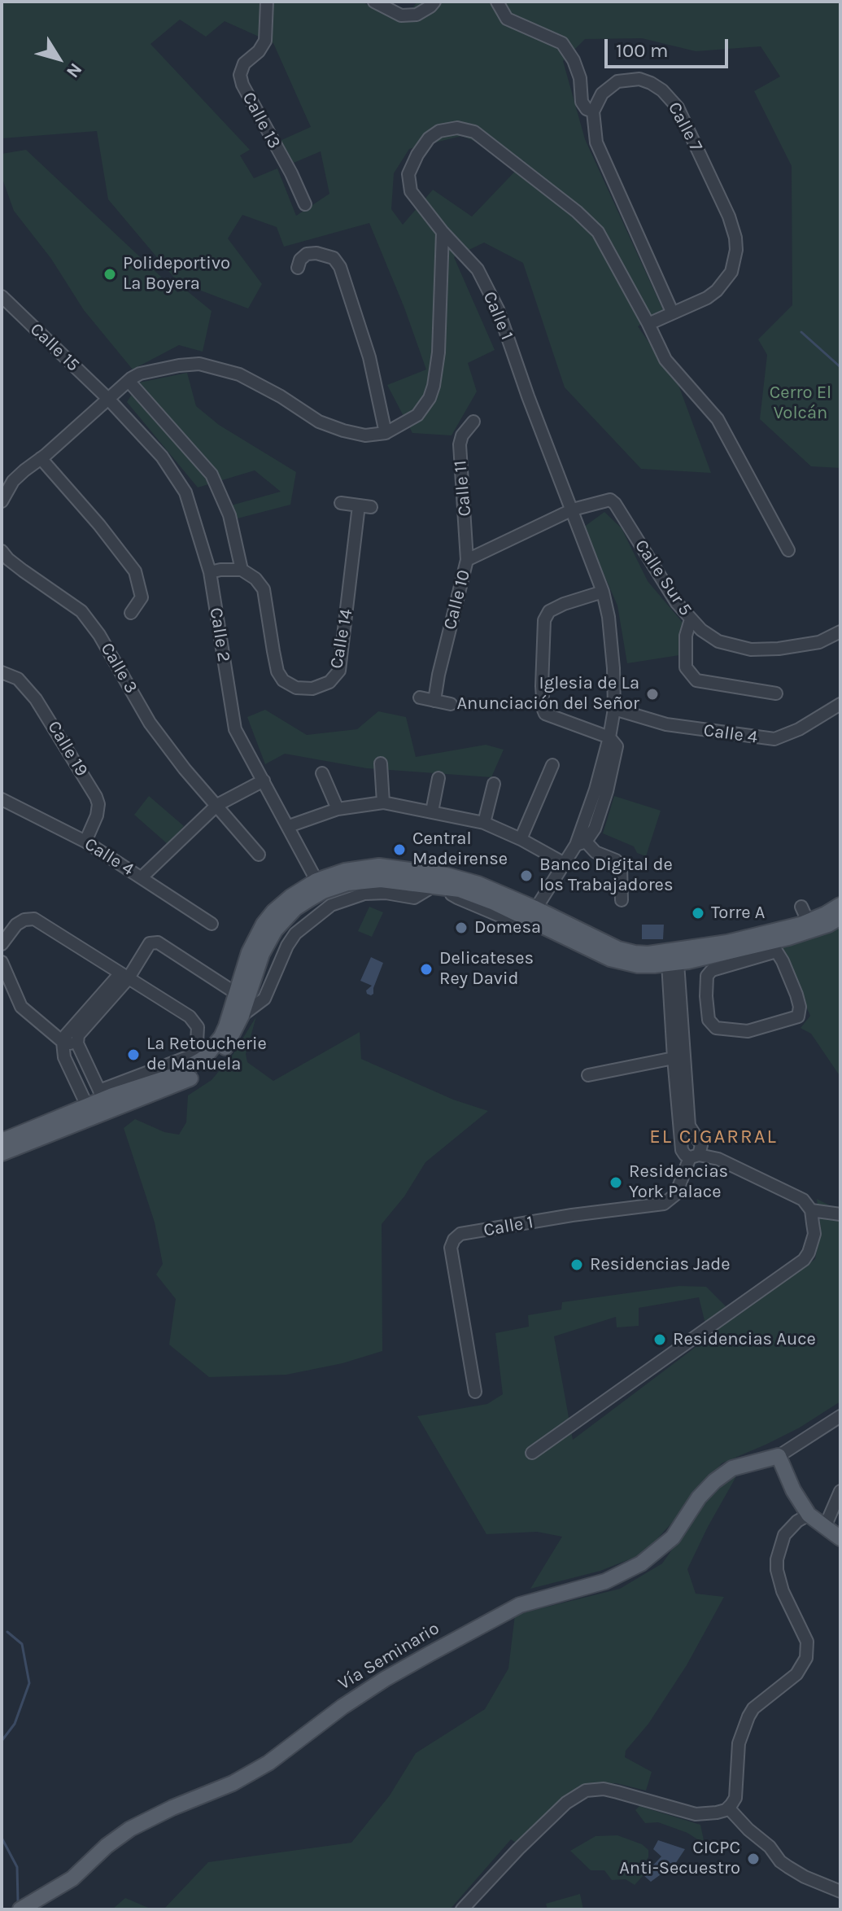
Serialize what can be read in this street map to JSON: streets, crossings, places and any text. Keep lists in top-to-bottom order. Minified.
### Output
{"streets":{"main road":["Vía Seminario"],"street":["Calle 13","Calle 7","Calle 1","Calle 15","Calle 11","Calle Sur 5","Calle 10","Calle 2","Calle 14","Calle 3","Calle 4","Calle 19"]},"crossings":[["Calle 7","Calle 1"],["Calle 1","Calle Sur 5"],["Calle 1","Calle 10"],["Calle 1","Calle 4"],["Calle 15","Calle 2"],["Calle 11","Calle 10"],["Calle Sur 5","Calle 10"],["Calle 4","Calle 19"]],"districts":["EL CIGARRAL"],"parks":["Cerro El Volcán"],"places":["Polideportivo La Boyera","Iglesia de La Anunciación del Señor","Central Madeirense","Banco Digital de los Trabajadores","Torre A","Domesa","Delicateses Rey David","La Retoucherie de Manuela","Residencias York Palace","Residencias Jade","Residencias Auce","CICPC Anti-Secuestro"],"scale_bar":"100 m","north":"bottom right"}
